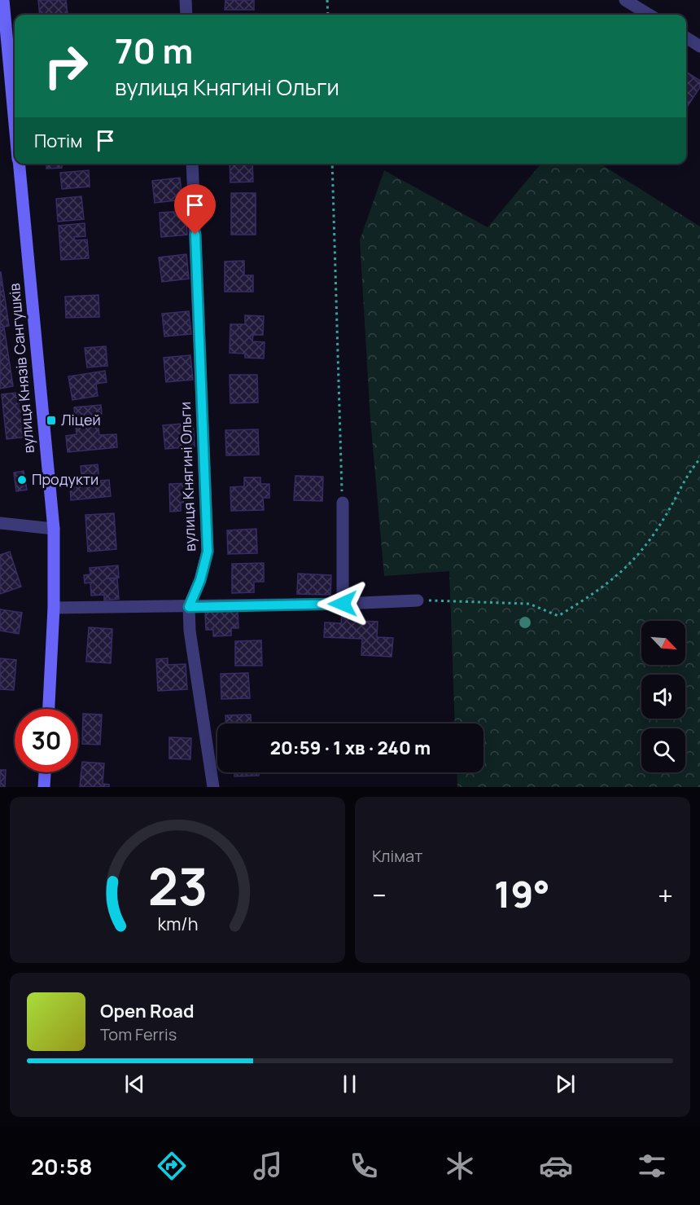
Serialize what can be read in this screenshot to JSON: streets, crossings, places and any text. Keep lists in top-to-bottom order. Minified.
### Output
{"streets":{"main road":["вулиця Князів Сангушків"],"street":["вулиця Княгині Ольги"]},"places":{"transit":["Ліцей"],"other":["Продукти"]},"north":"bottom right","page":{"turn":["70 m","вулиця Княгині Ольги"],"then":"Потім","limit":"30","trip":"20:59 · 1 хв · 240 m","tile":"Клімат","heat":["−","19°","+"],"song":["Open Road","Tom Ferris"],"tabs":"20:58","gauge":["23","km/h"]}}
